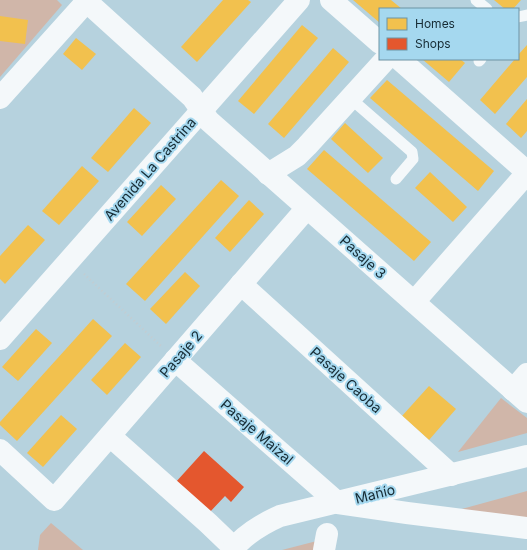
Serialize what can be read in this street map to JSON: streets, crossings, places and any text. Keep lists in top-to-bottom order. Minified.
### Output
{"streets":{"street":["Avenida La Castrina","Pasaje 3","Pasaje 2","Pasaje Caoba","Pasaje Maizal","Mañío"]},"crossings":[["Avenida La Castrina","Pasaje 3"],["Pasaje 3","Pasaje 2"],["Pasaje 2","Pasaje Caoba"],["Pasaje 2","Pasaje Maizal"],["Pasaje Caoba","Mañío"],["Pasaje Maizal","Mañío"]],"legend":["Homes","Shops"]}
